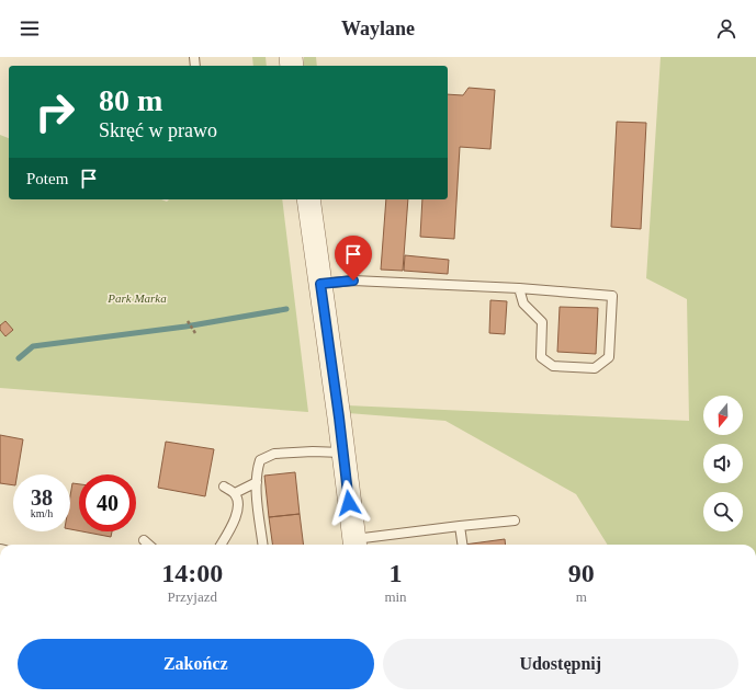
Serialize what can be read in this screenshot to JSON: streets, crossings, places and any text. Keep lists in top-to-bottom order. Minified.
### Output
{"parks":["Park Marka"],"north":"bottom","page":{"header":"Waylane","turn":["80 m","Skręć w prawo"],"then":"Potem","speed":"38 km/h","limit":"40","eta":["14:00","Przyjazd","1","min","90","m"],"buttons":["Zakończ","Udostępnij"]}}
